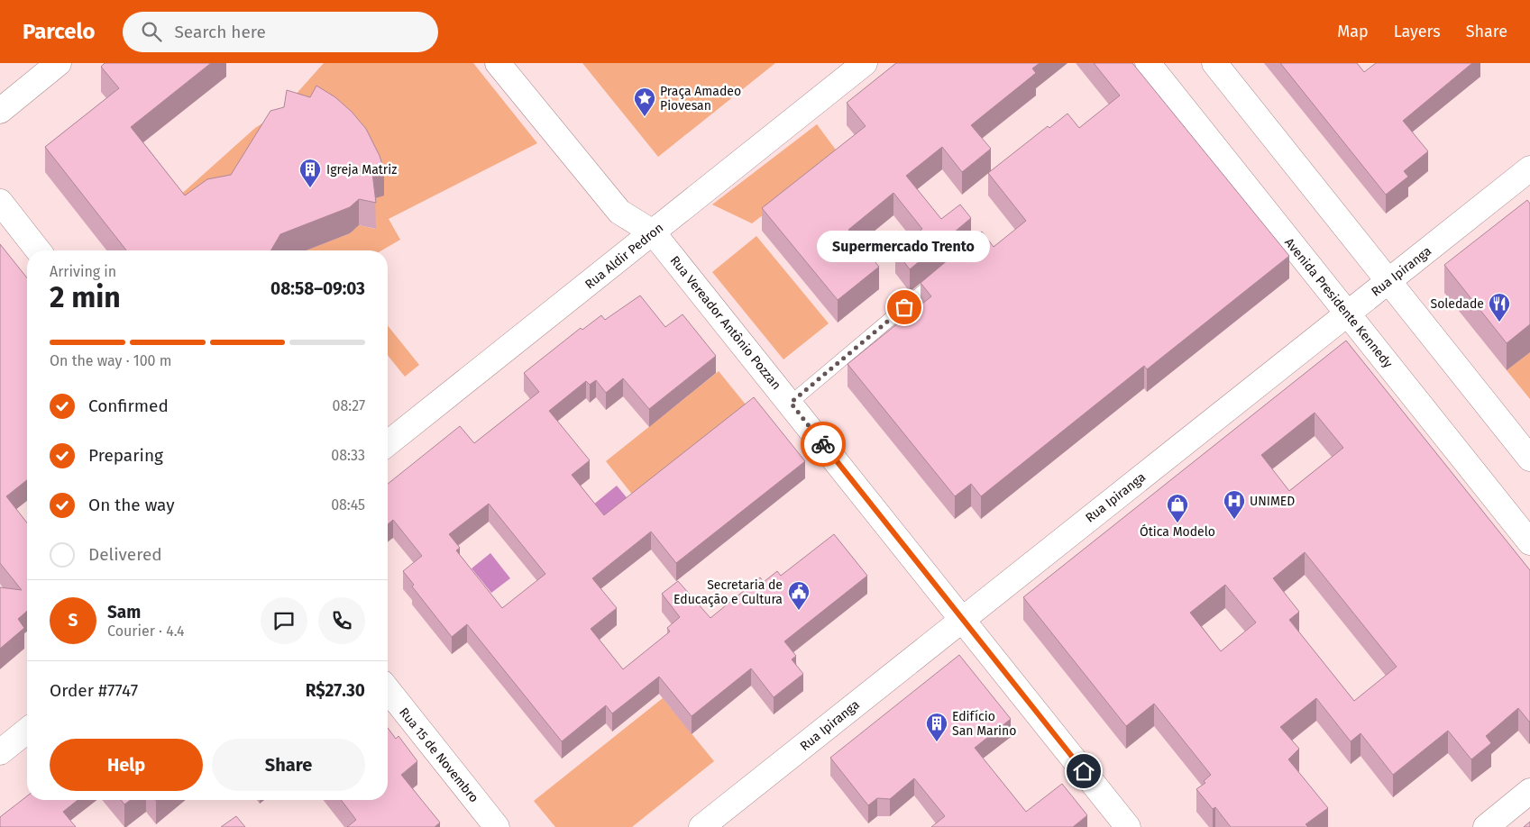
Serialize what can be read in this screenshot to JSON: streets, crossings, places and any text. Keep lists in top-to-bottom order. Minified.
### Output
{"streets":{"street":["Rua Aldir Pedron","Rua Ipiranga","Avenida Presidente Kennedy","Rua Vereador Antônio Pozzan","Rua 15 de Novembro"]},"crossings":[["Rua Aldir Pedron","Rua Vereador Antônio Pozzan"],["Rua Ipiranga","Avenida Presidente Kennedy"],["Rua Ipiranga","Rua Vereador Antônio Pozzan"]],"places":{"place":["Praça Amadeo Piovesan"],"building":["Igreja Matriz","Edifício San Marino"],"other":["Supermercado Trento"],"restaurant":["Soledade"],"hospital":["UNIMED"],"shop":["Ótica Modelo"],"public building":["Secretaria de Educação e Cultura"]},"page":{"header":"Parcelo","search":"Search here","nav":["Map","Layers","Share"],"bubble":"Supermercado Trento","heading":["2 min","Arriving in","08:58–09:03"],"panel":["Sam","Courier · 4.4","Order #7747","R$27.30"],"bar":"On the way · 100 m","list":[["Confirmed","08:27"],["Preparing","08:33"],["On the way","08:45"],"Delivered"],"round":"S","buttons":["Help","Share"]}}
